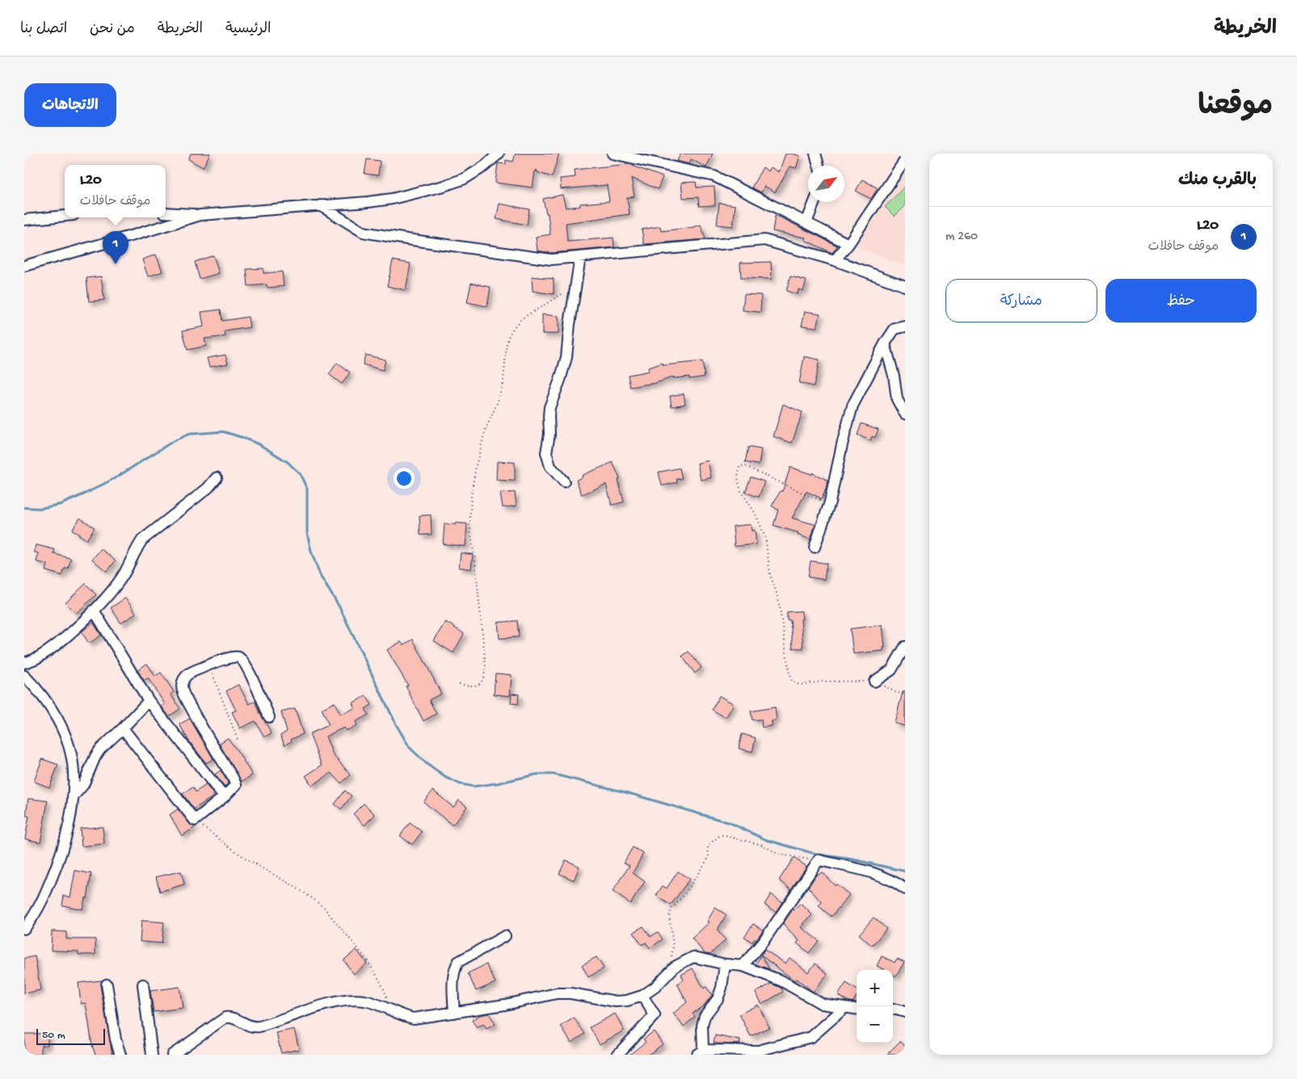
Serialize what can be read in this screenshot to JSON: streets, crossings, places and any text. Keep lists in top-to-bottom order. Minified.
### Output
{"scale_bar":"50 m","north":"top right","page":{"header":"الخريطة","nav":["الرئيسية","الخريطة","من نحن","اتصل بنا"],"title":"موقعنا","buttons":["الاتجاهات",["حفظ","مشاركة"]],"heading":"بالقرب منك","popup":["L20","موقف حافلات"],"list":[{"mark":"1","name":"L20","note":"موقف حافلات","value":"260 m"}],"pins":"1","map_buttons":["+","−"],"scale":"50 m"}}
